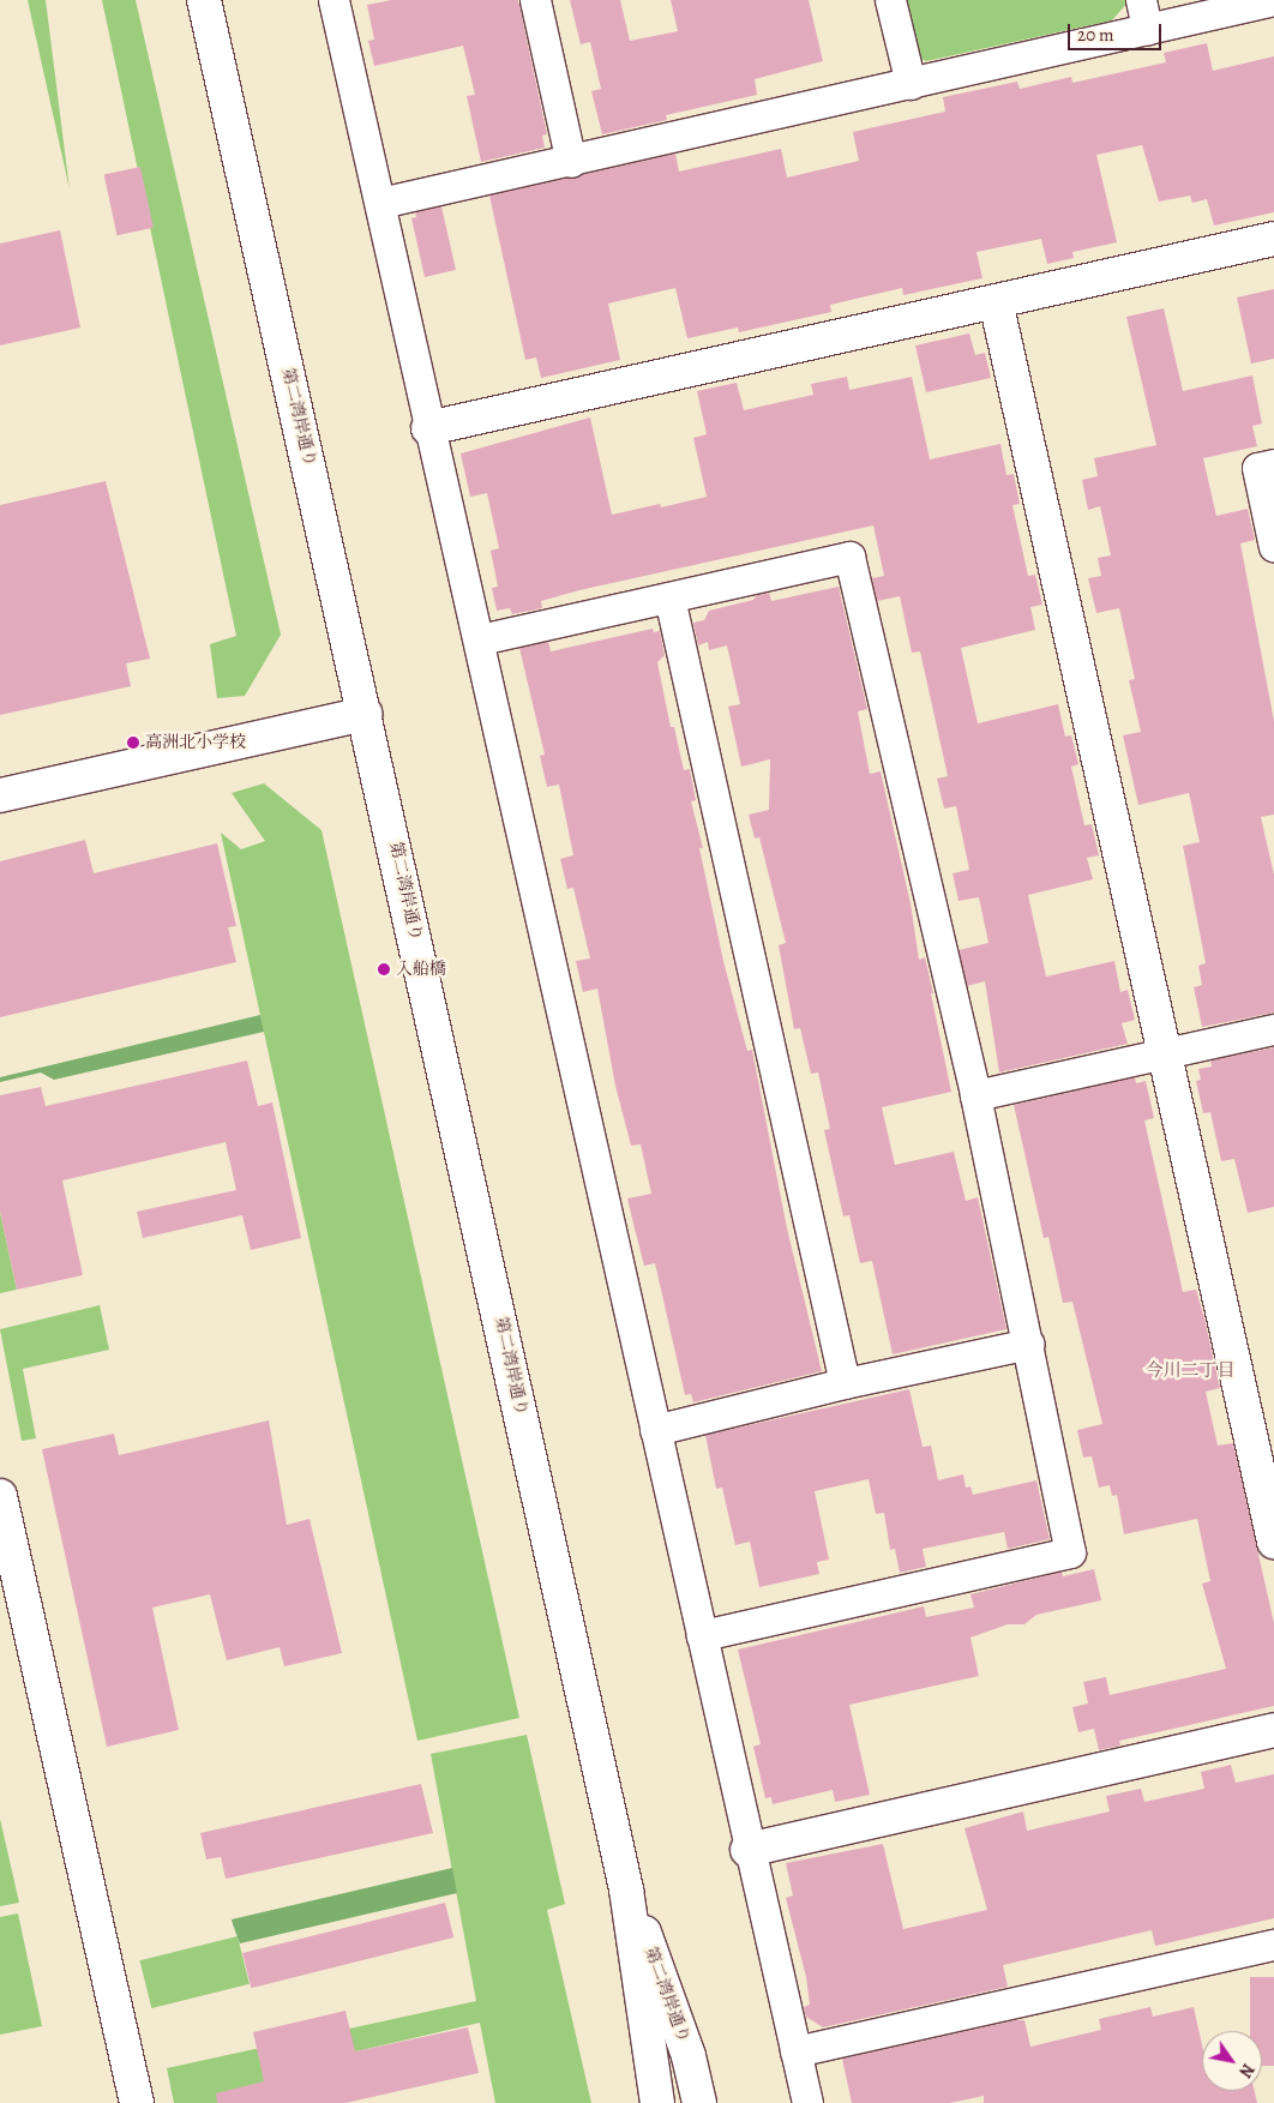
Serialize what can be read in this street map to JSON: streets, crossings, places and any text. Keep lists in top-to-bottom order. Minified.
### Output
{"streets":{"street":["第二湾岸通り"]},"districts":["今川二丁目"],"places":["高洲北小学校","入船橋"],"scale_bar":"20 m","north":"bottom right"}
